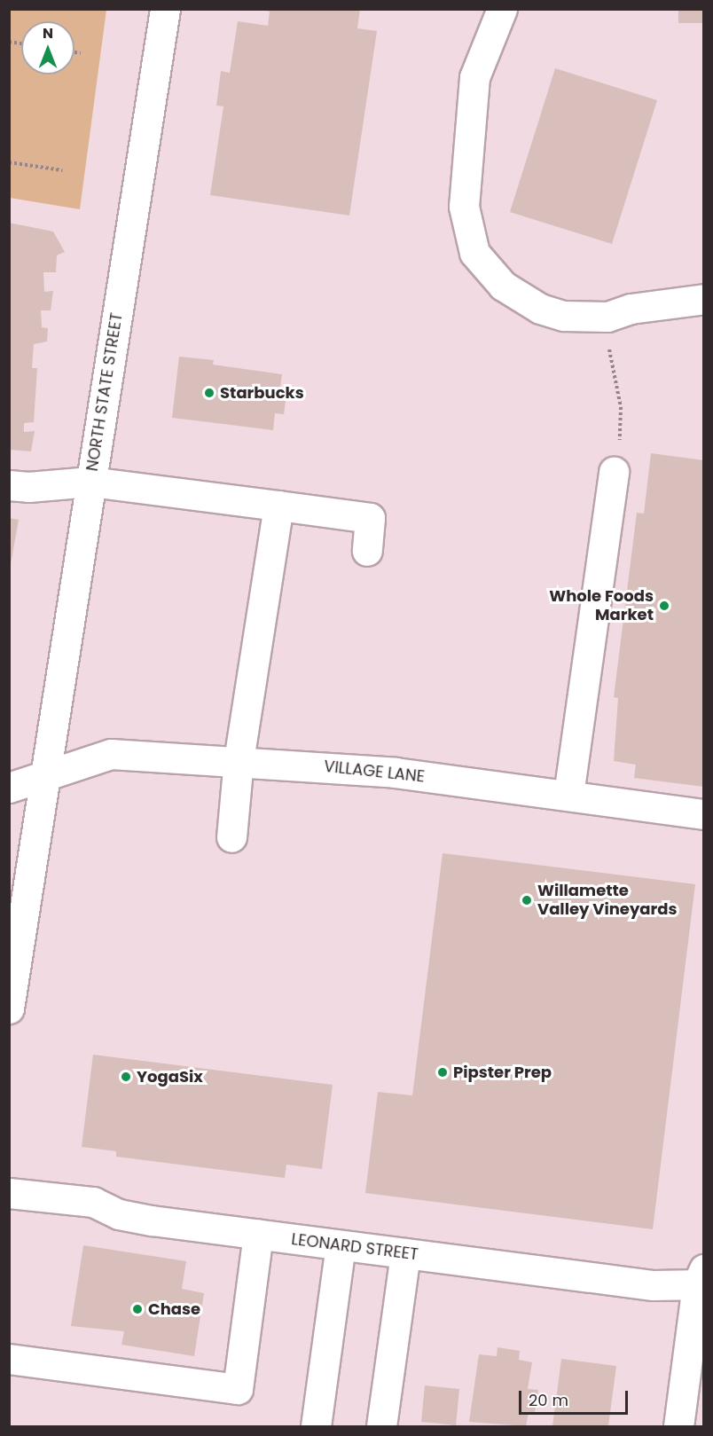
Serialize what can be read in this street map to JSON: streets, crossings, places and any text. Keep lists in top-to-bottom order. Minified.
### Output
{"streets":{"main road":["NORTH STATE STREET","VILLAGE LANE","LEONARD STREET"]},"crossings":[["NORTH STATE STREET","VILLAGE LANE"]],"places":["Starbucks","Whole Foods Market","Willamette Valley Vineyards","Pipster Prep","YogaSix","Chase"],"scale_bar":"20 m","north":"top"}
